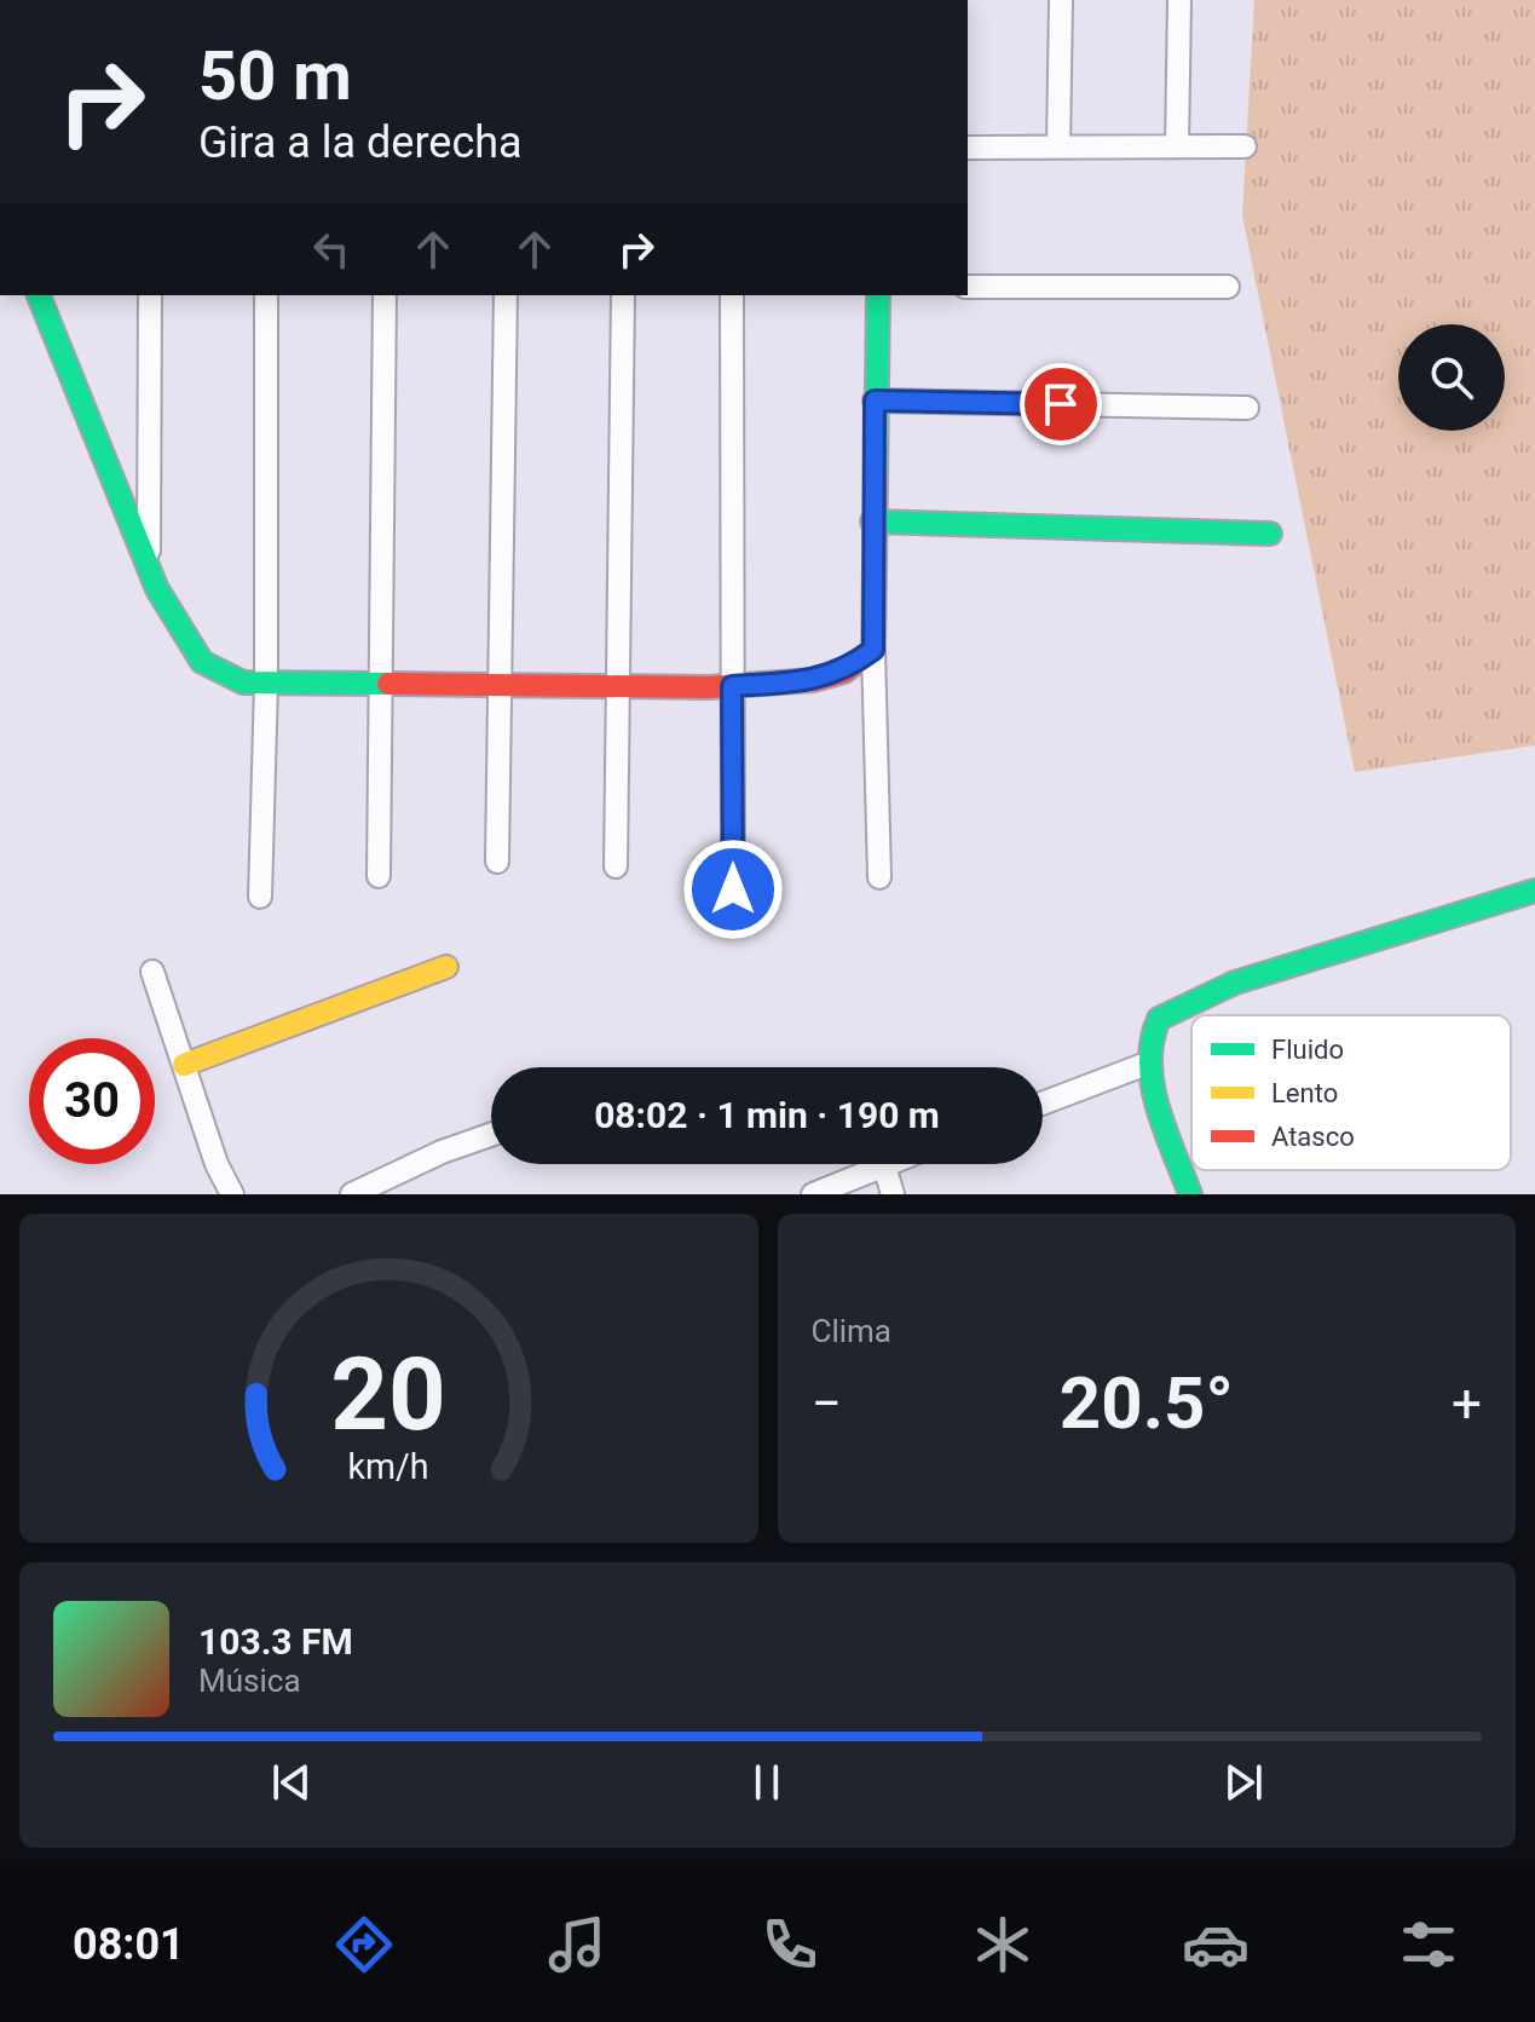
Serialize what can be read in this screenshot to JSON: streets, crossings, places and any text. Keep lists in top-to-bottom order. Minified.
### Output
{"legend":["Fluido","Lento","Atasco"],"page":{"turn":["50 m","Gira a la derecha"],"limit":"30","trip":"08:02 · 1 min · 190 m","tile":"Clima","heat":["−","20.5°","+"],"song":["103.3 FM","Música"],"tabs":"08:01","gauge":["20","km/h"]}}
